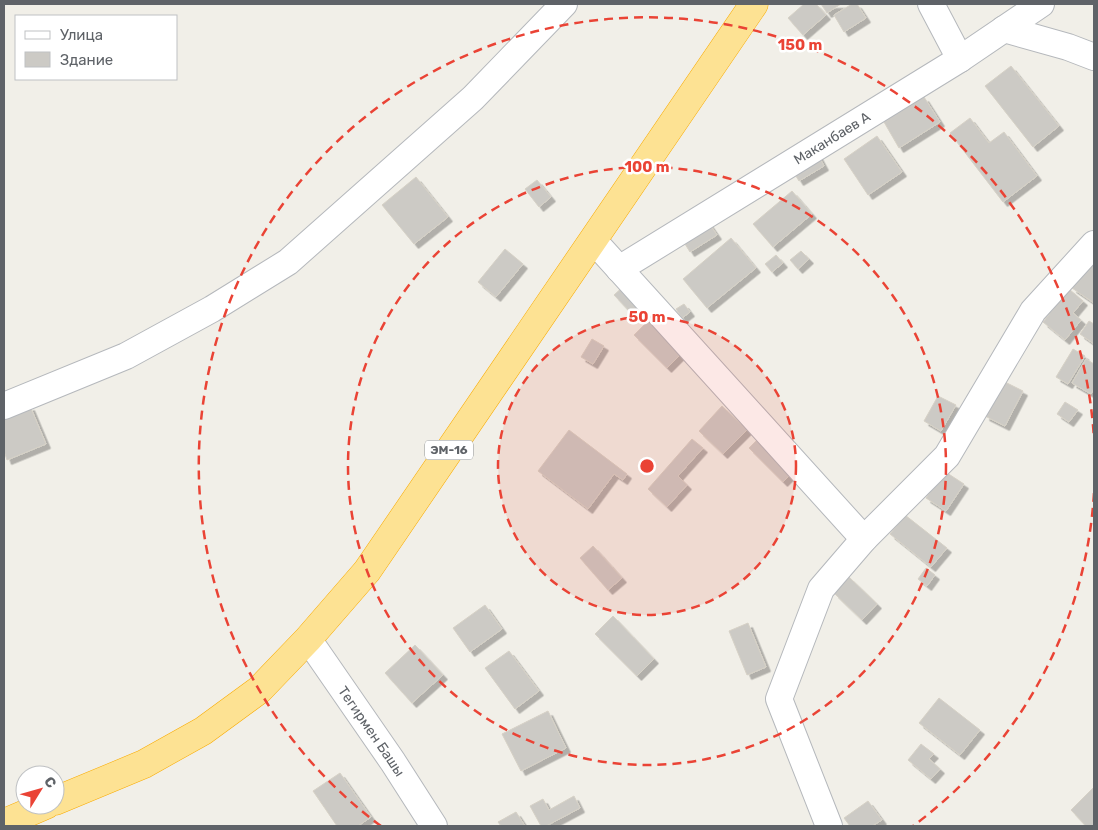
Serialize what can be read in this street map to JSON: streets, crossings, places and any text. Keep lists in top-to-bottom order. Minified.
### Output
{"streets":{"highway":["ЭМ-16"],"street":["Маканбаев А","Тегирмен Башы"]},"crossings":[["ЭМ-16","Тегирмен Башы"]],"legend":["Улица","Здание"],"north":"top right","rings":["150 m","100 m","50 m"]}
